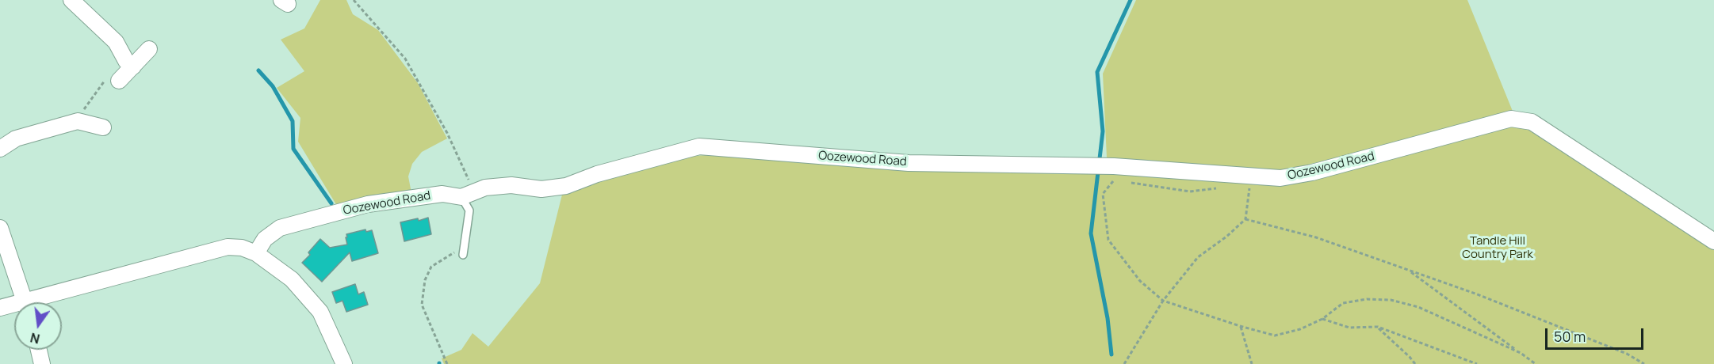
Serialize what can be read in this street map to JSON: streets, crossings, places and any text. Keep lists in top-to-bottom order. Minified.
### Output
{"streets":{"street":["Oozewood Road"]},"parks":["Tandle Hill Country Park"],"scale_bar":"50 m","north":"bottom"}
